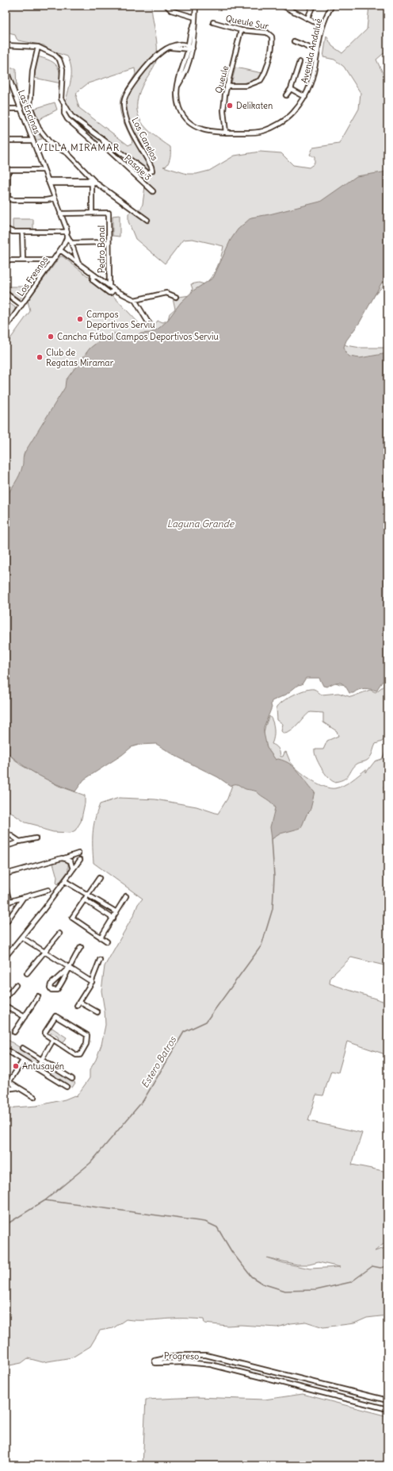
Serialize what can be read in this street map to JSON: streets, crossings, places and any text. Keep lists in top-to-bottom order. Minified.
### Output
{"streets":{"street":["Queule Sur","Avenida Andalué","Queule","Las Encinas","Los Canelos","Pasaje 3","Pedro Bonal","Los Fresnos","Progreso"]},"crossings":[["Queule Sur","Queule"],["Avenida Andalué","Queule"],["Avenida Andalué","Los Canelos"],["Las Encinas","Los Fresnos"],["Los Canelos","Pasaje 3"]],"districts":["VILLA MIRAMAR"],"water":["Laguna Grande","Estero Batros"],"places":["Delikaten","Campos Deportivos Serviu","Cancha Fútbol Campos Deportivos Serviu","Club de Regatas Miramar","Antusayén"]}
